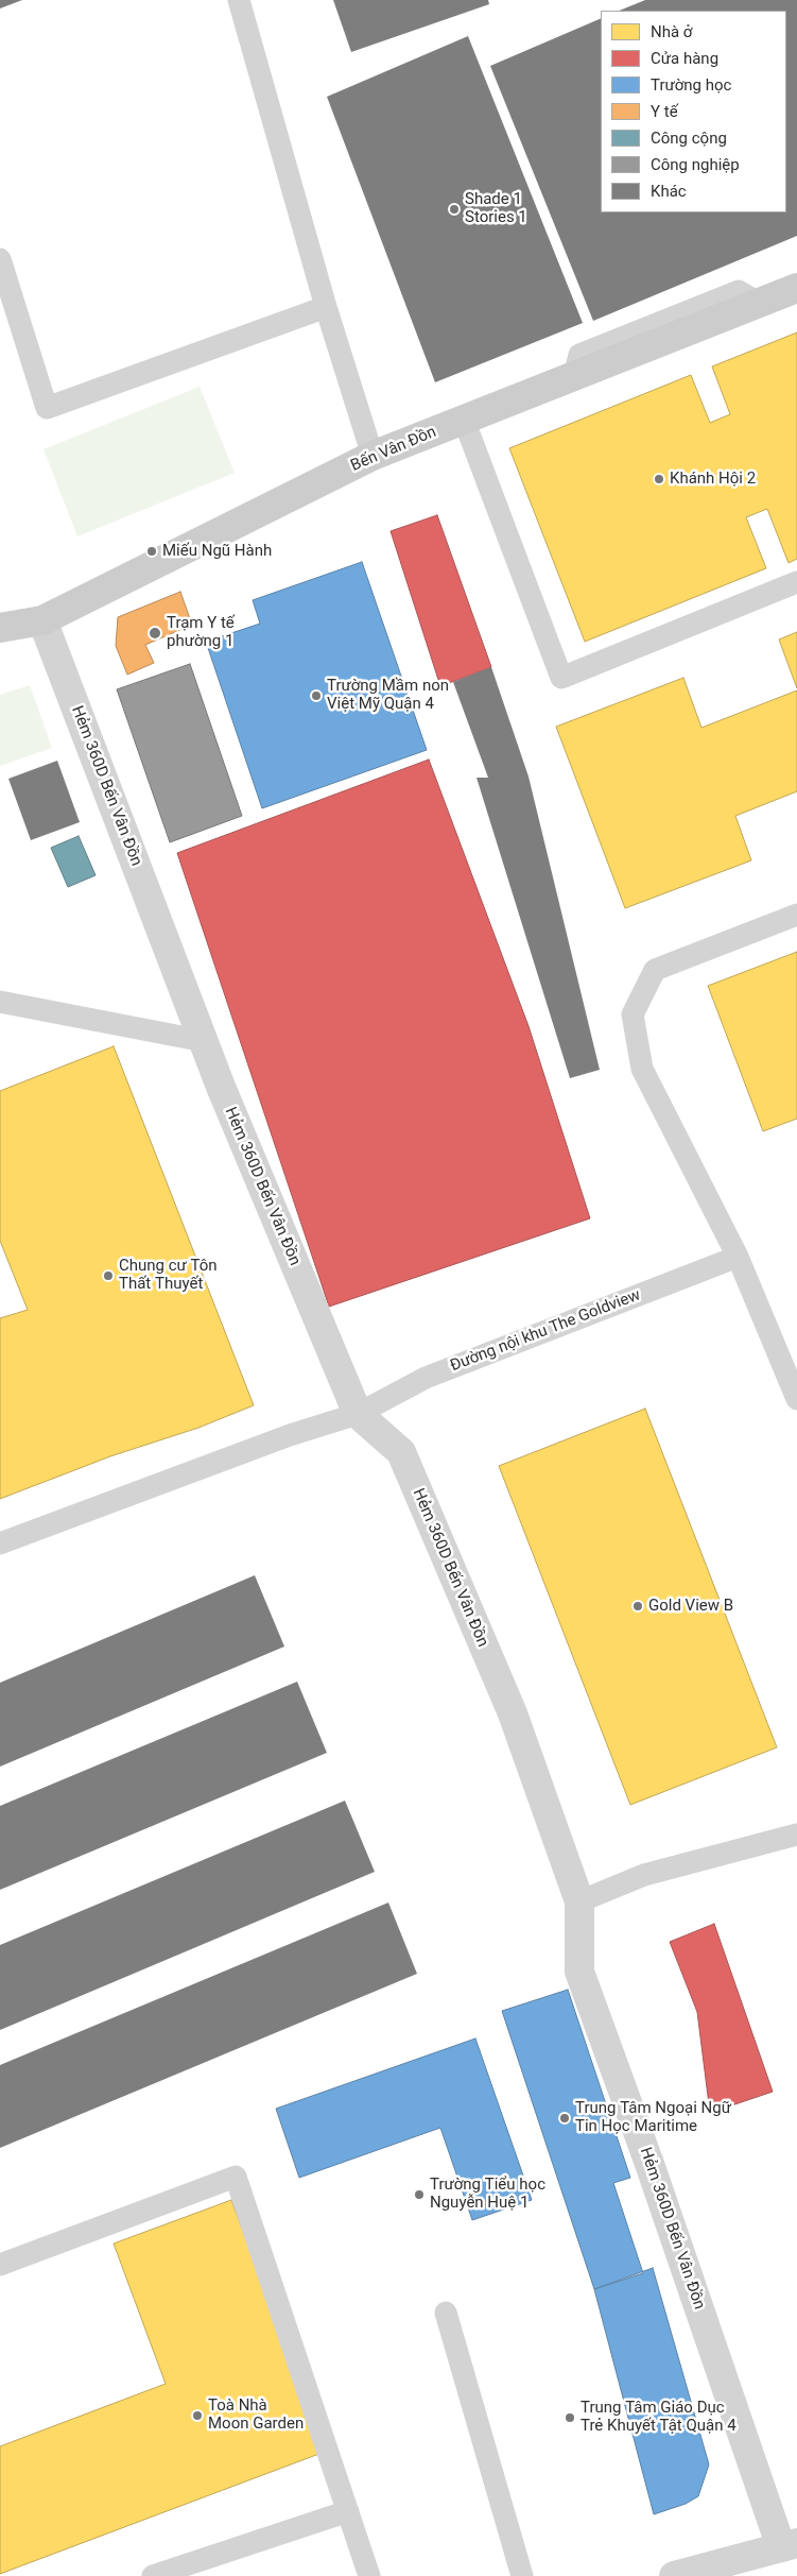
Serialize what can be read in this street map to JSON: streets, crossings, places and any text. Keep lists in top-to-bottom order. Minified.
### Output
{"streets":{"main road":["Bến Vân Đồn"],"street":["Hẻm 360D Bến Vân Đồn"],"lane":["Đường nội khu The Goldview"]},"crossings":[["Bến Vân Đồn","Hẻm 360D Bến Vân Đồn"],["Hẻm 360D Bến Vân Đồn","Đường nội khu The Goldview"]],"places":["Shade 1 Stories 1","Khánh Hội 2","Miếu Ngũ Hành","Trạm Y tế phường 1","Trường Mầm non Việt Mỹ Quận 4","Chung cư Tôn Thất Thuyết","Gold View B","Trung Tâm Ngoại Ngữ Tin Học Maritime","Trường Tiểu học Nguyễn Huệ 1","Toà Nhà Moon Garden","Trung Tâm Giáo Dục Trẻ Khuyết Tật Quận 4"],"legend":["Nhà ở","Cửa hàng","Trường học","Y tế","Công cộng","Công nghiệp","Khác"]}
